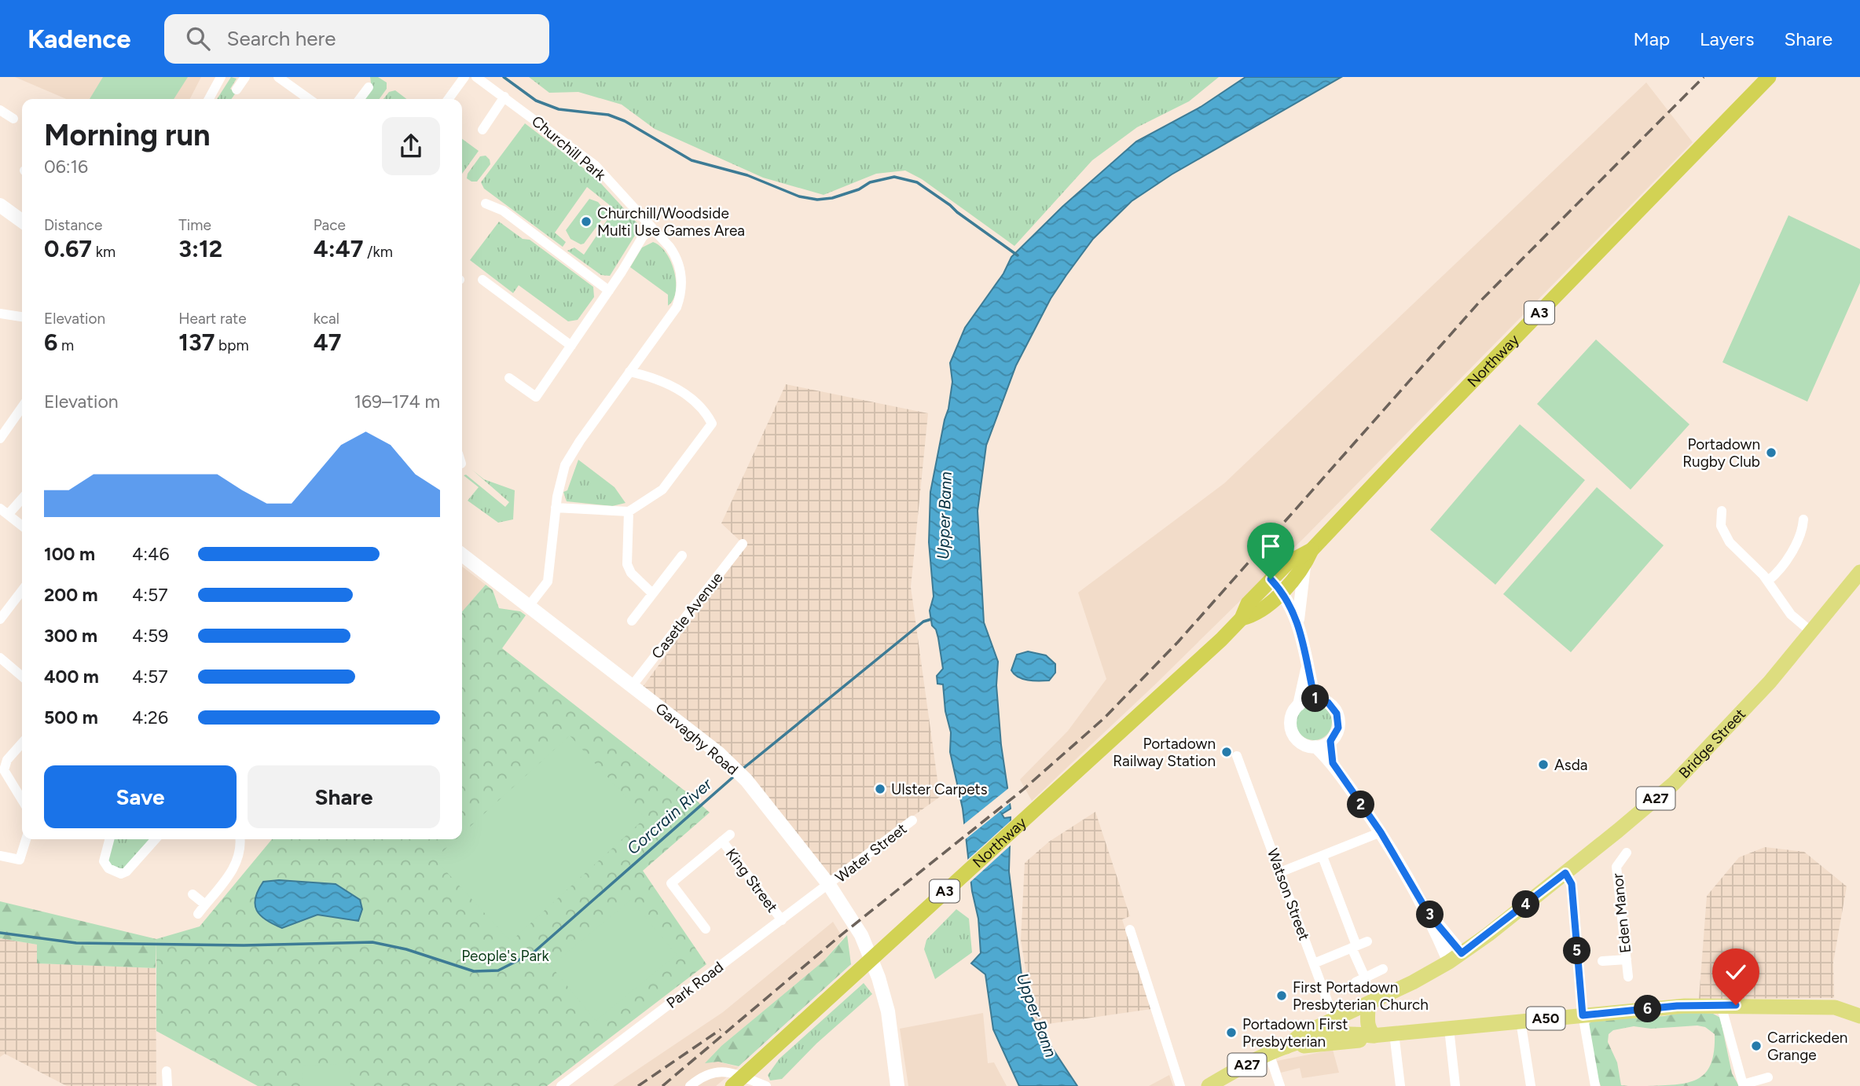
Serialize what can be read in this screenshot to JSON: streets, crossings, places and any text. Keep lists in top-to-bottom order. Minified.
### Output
{"streets":{"highway":["A3","Northway"],"main road":["Garvaghy Road","Bridge Street","A27","A50"],"street":["Churchill Park","Casetle Avenue","Water Street","King Street","Watson Street","Eden Manor","Park Road"]},"crossings":[["Casetle Avenue","Garvaghy Road"],["Garvaghy Road","Water Street"],["Garvaghy Road","Park Road"],["Bridge Street","Watson Street"],["Bridge Street","A50"],["Water Street","Park Road"],["King Street","Park Road"],["Watson Street","A50"]],"water":["Upper Bann","Corcrain River"],"parks":["People's Park"],"places":["Churchill/Woodside Multi Use Games Area","Portadown Rugby Club","Portadown Railway Station","Asda","Ulster Carpets","First Portadown Presbyterian Church","Portadown First Presbyterian","Carrickeden Grange"],"page":{"header":"Kadence","search":"Search here","nav":["Map","Layers","Share"],"heading":["Morning run","06:16"],"stats":[["Distance","0.67 km"],["Time","3:12"],["Pace","4:47 /km"],["Elevation","6 m"],["Heart rate","137 bpm"],["kcal","47"]],"chart":["Elevation","169–174 m"],"list":[{"name":"100 m","note":"4:46"},{"name":"200 m","note":"4:57"},{"name":"300 m","note":"4:59"},{"name":"400 m","note":"4:57"},{"name":"500 m","note":"4:26"}],"pins":["1","2","4","3","5","6"],"buttons":["Save","Share"]}}
